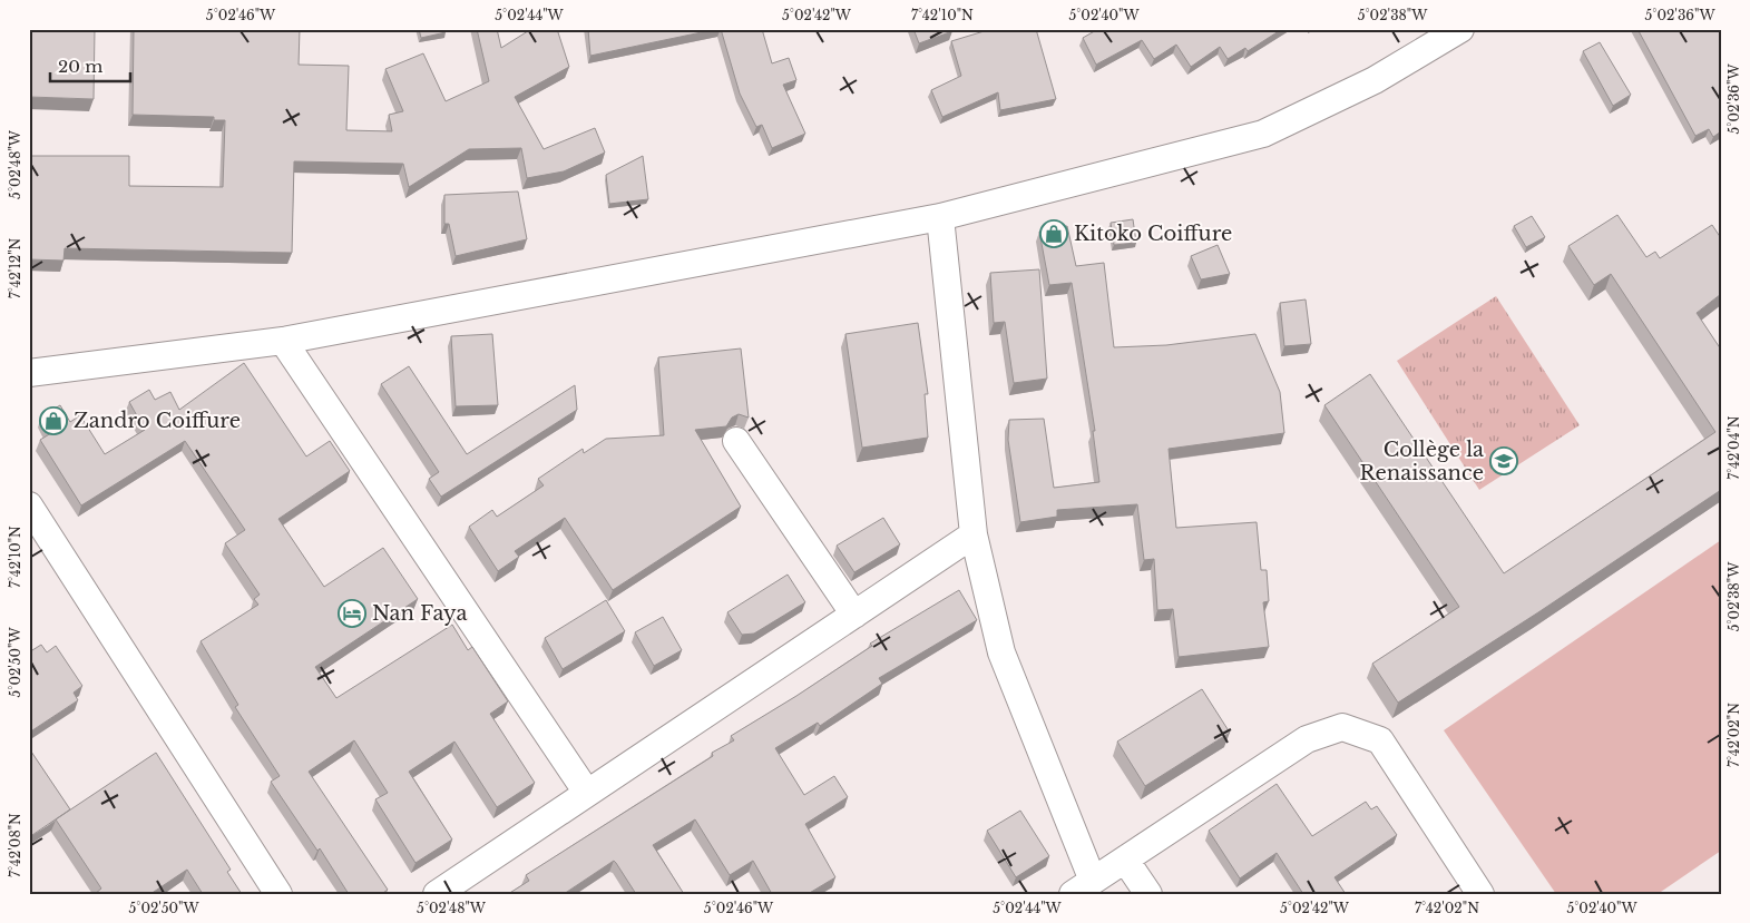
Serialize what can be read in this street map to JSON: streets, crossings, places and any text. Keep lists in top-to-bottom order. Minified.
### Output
{"places":{"shop":["Kitoko Coiffure","Zandro Coiffure"],"school or university":["Collège la Renaissance"],"hotel":["Nan Faya"]},"scale_bar":"20 m","coordinates":["5°02'46\"W","5°02'44\"W","5°02'42\"W","7°42'10\"N","5°02'40\"W","5°02'38\"W","5°02'36\"W","5°02'48\"W","7°42'12\"N","7°42'04\"N","5°02'50\"W","7°42'02\"N","7°42'08\"N"]}
